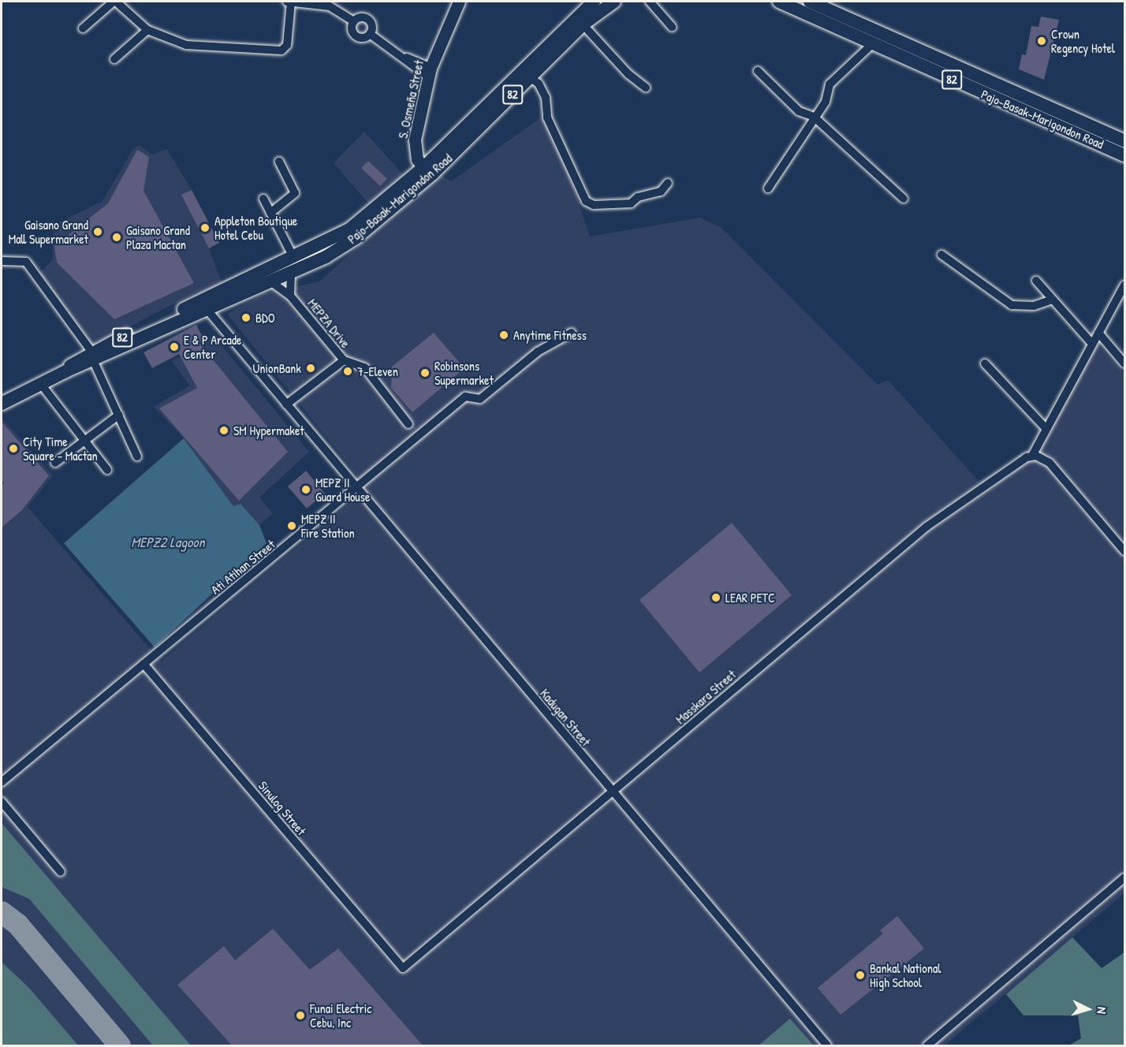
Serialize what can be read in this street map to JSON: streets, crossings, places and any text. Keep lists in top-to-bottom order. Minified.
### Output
{"streets":{"main road":["82","Pajo-Basak-Marigondon Road"],"street":["S. Osmeña Street","MEPZA Drive","Ati Atihan Street","Masskara Street","Kadugan Street","Sinulog Street"]},"crossings":[["S. Osmeña Street","Pajo-Basak-Marigondon Road"],["Pajo-Basak-Marigondon Road","MEPZA Drive"],["Ati Atihan Street","Kadugan Street"],["Ati Atihan Street","Sinulog Street"],["Masskara Street","Kadugan Street"],["Masskara Street","Sinulog Street"]],"water":["MEPZ2 Lagoon"],"places":["Crown Regency Hotel","Appleton Boutique Hotel Cebu","Gaisano Grand Mall Supermarket","Gaisano Grand Plaza Mactan","BDO","Anytime Fitness","E & P Arcade Center","UnionBank","7-Eleven","Robinsons Supermarket","SM Hypermaket","City Time Square - Mactan","MEPZ II Guard House","MEPZ II Fire Station","LEAR PETC","Bankal National High School","Funai Electric Cebu, Inc"],"north":"right"}
